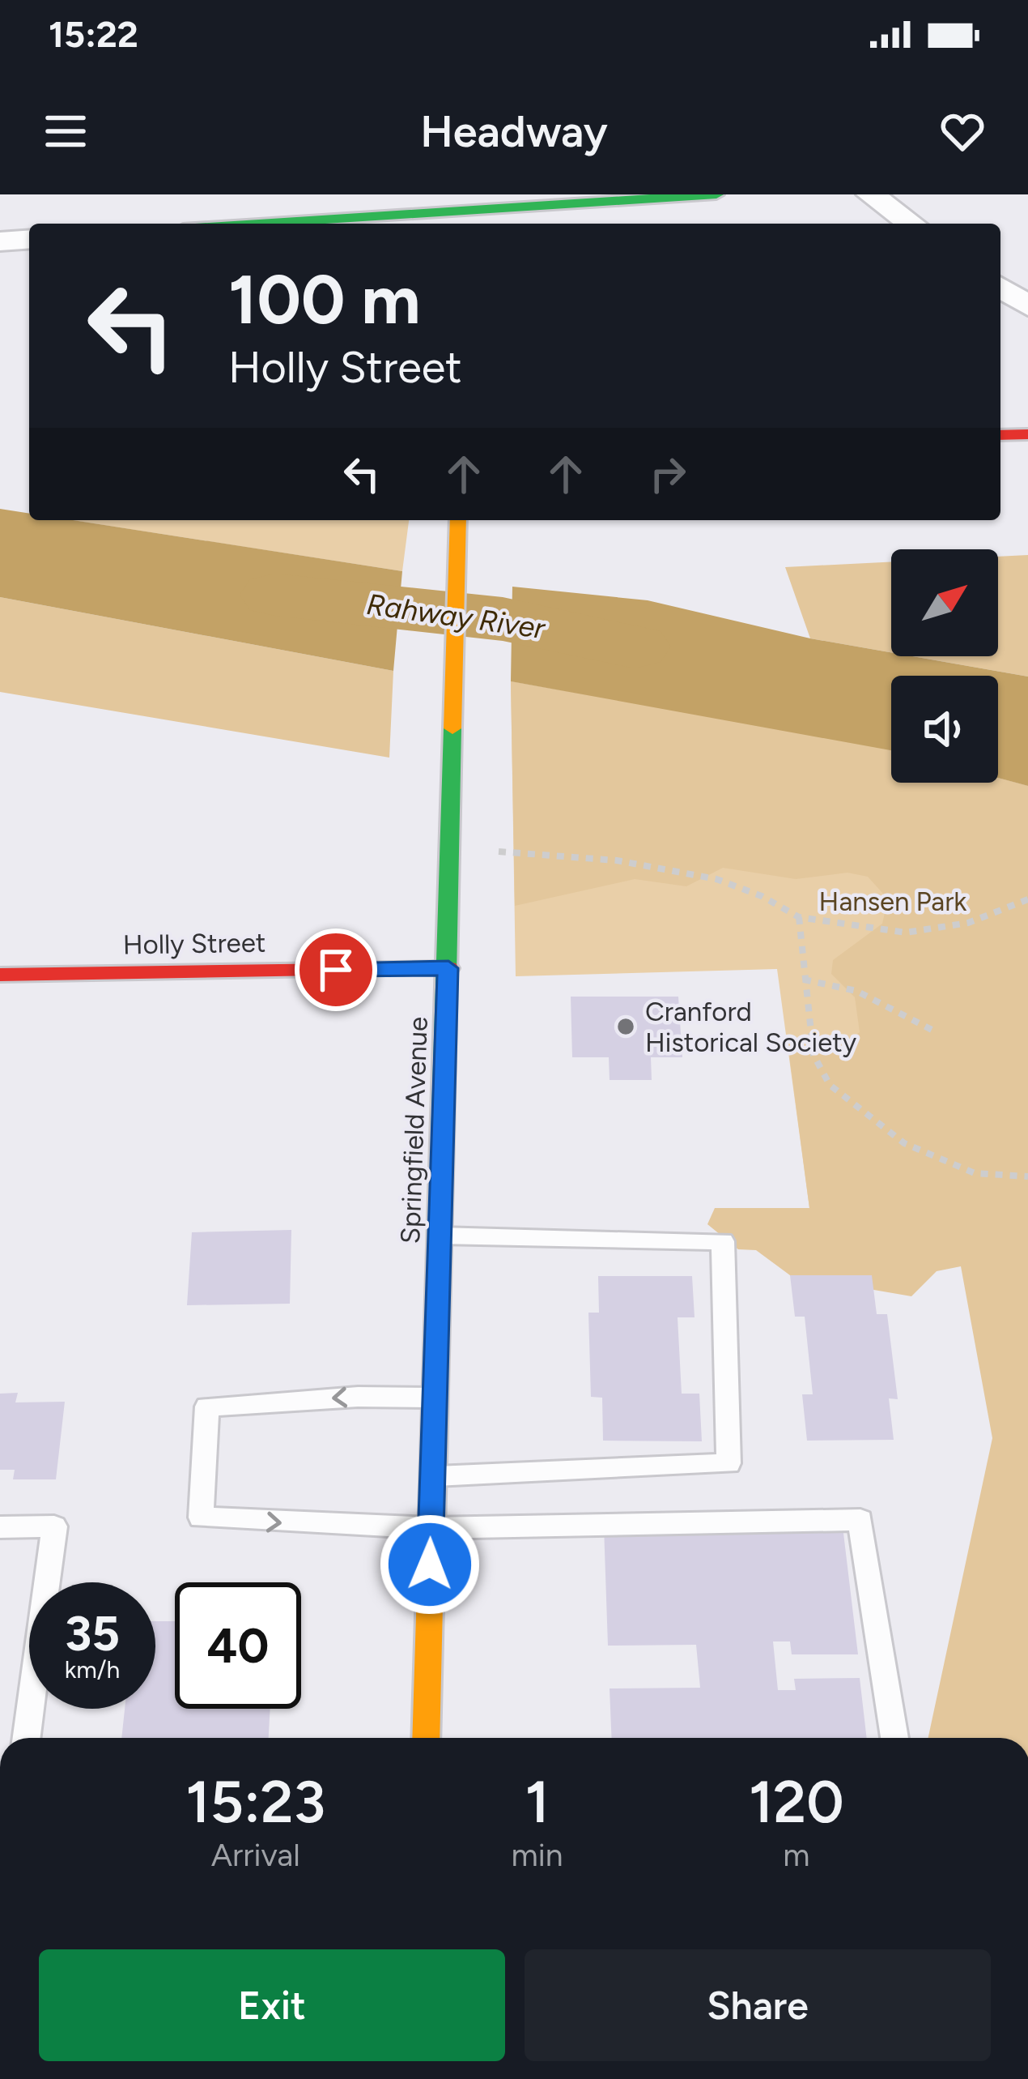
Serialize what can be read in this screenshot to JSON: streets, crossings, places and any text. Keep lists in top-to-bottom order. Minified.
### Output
{"streets":{"street":["Holly Street","Springfield Avenue"]},"crossings":[["Holly Street","Springfield Avenue"]],"water":["Rahway River"],"parks":["Hansen Park"],"places":["Cranford Historical Society"],"north":"top right","page":{"status":"15:22","header":"Headway","turn":["100 m","Holly Street"],"speed":"35 km/h","limit":"40","eta":["15:23","Arrival","1","min","120","m"],"buttons":["Exit","Share"]}}
